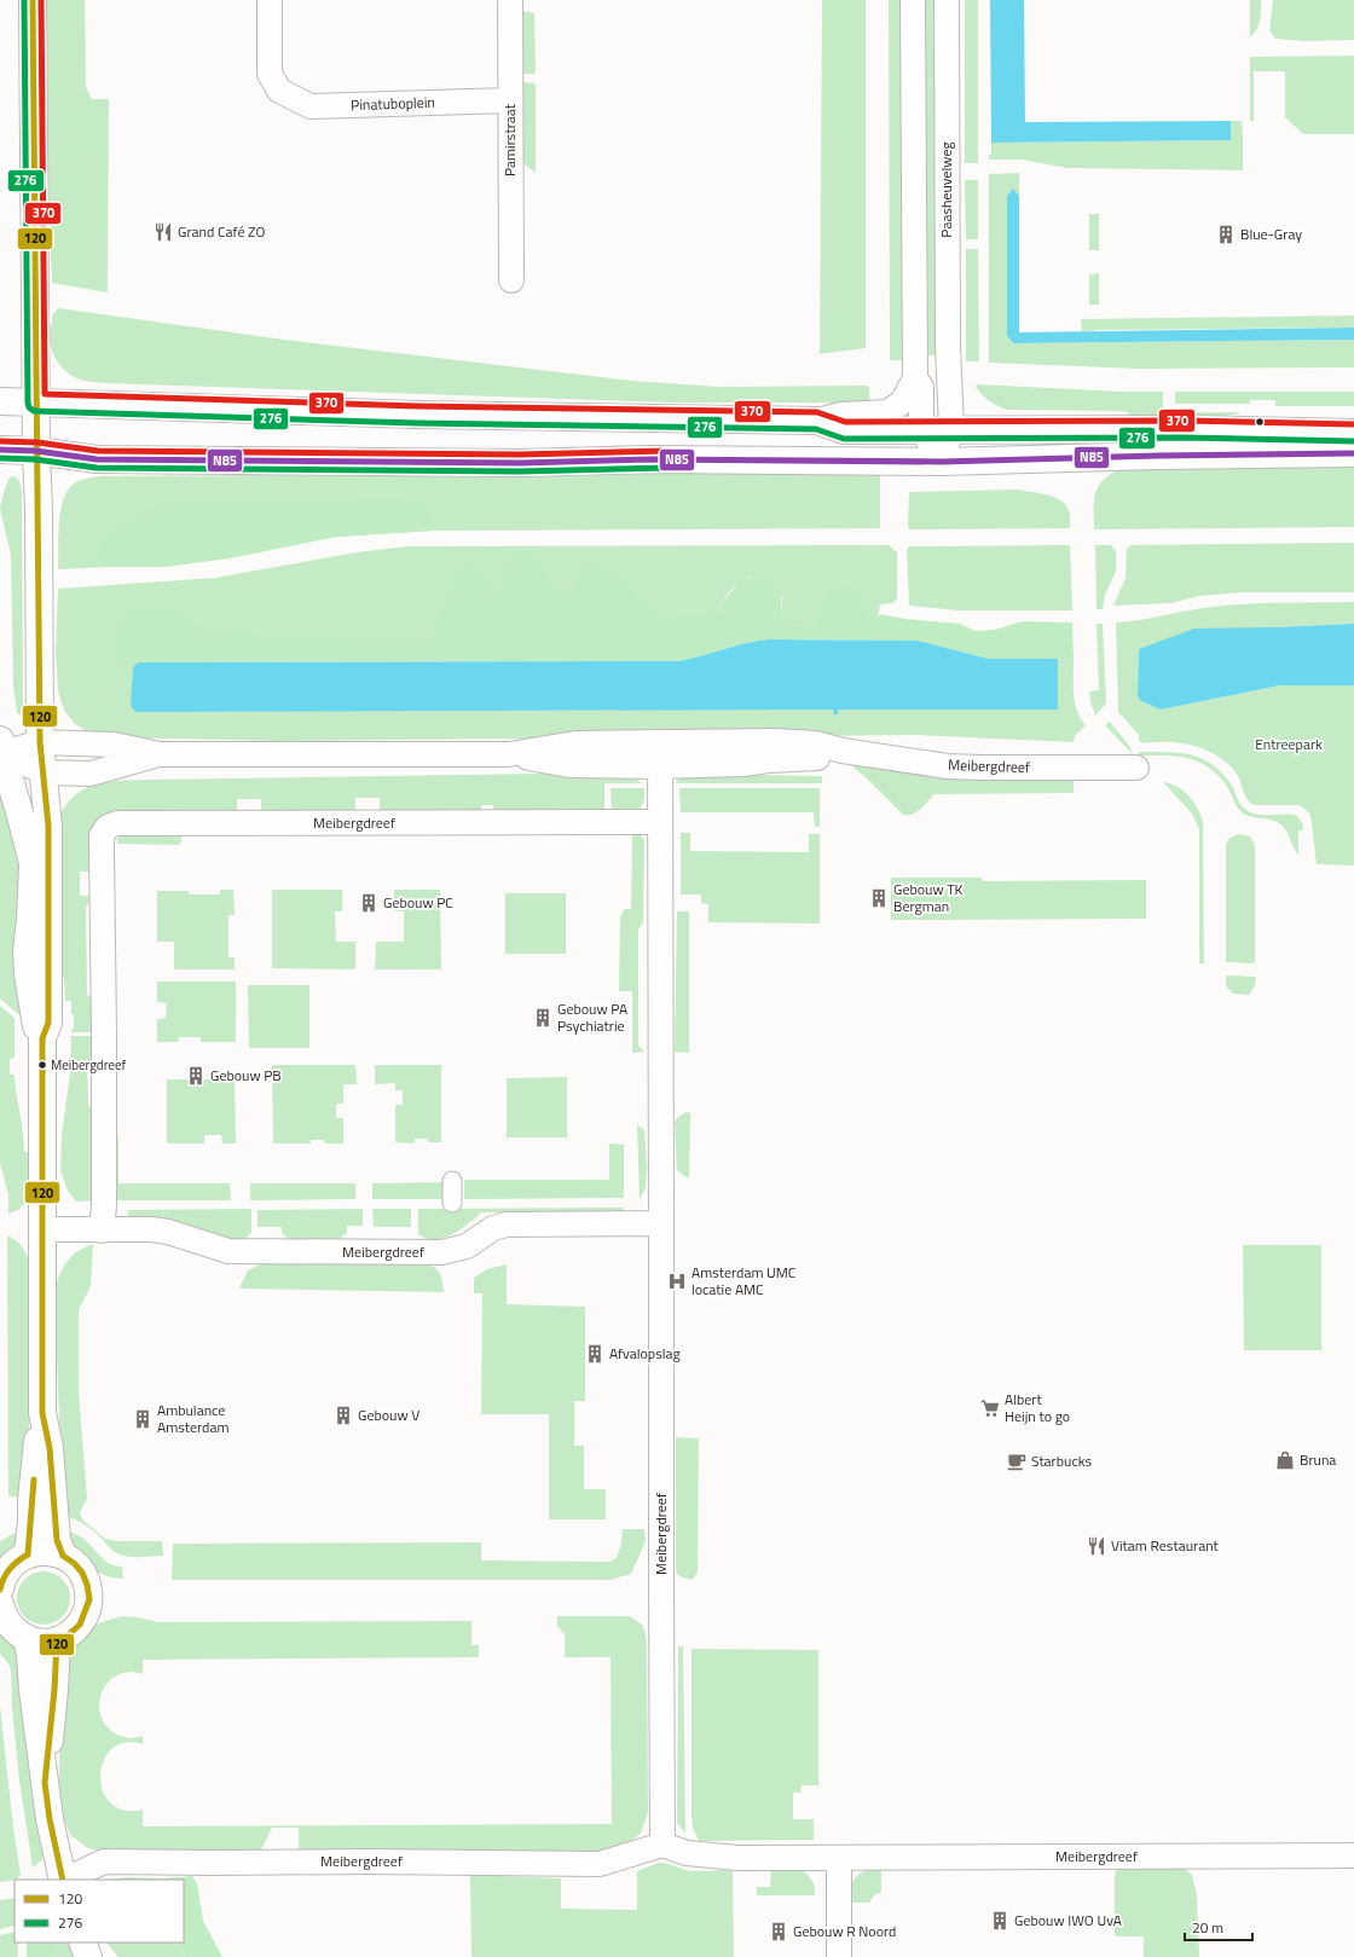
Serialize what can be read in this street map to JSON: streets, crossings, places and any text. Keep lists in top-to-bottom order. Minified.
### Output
{"streets":{"main road":["Meibergdreef"],"street":["Pinatuboplein","Pamirstraat","Paasheuvelweg"]},"crossings":[["Pinatuboplein","Pamirstraat"]],"parks":["Entreepark"],"places":{"restaurant":["Grand Café ZO","Vitam Restaurant"],"building":["Blue-Gray","Gebouw TK Bergman","Gebouw PC","Gebouw PA Psychiatrie","Gebouw PB","Afvalopslag","Gebouw V","Ambulance Amsterdam","Gebouw IWO UvA","Gebouw R Noord"],"other":["Meibergdreef"],"hospital":["Amsterdam UMC locatie AMC"],"supermarket":["Albert Heijn to go"],"shop":["Bruna"],"cafe":["Starbucks"]},"lines":["transit line 120","transit line 276","transit line 370","transit line N85"],"legend":["120","276"],"scale_bar":"20 m"}
